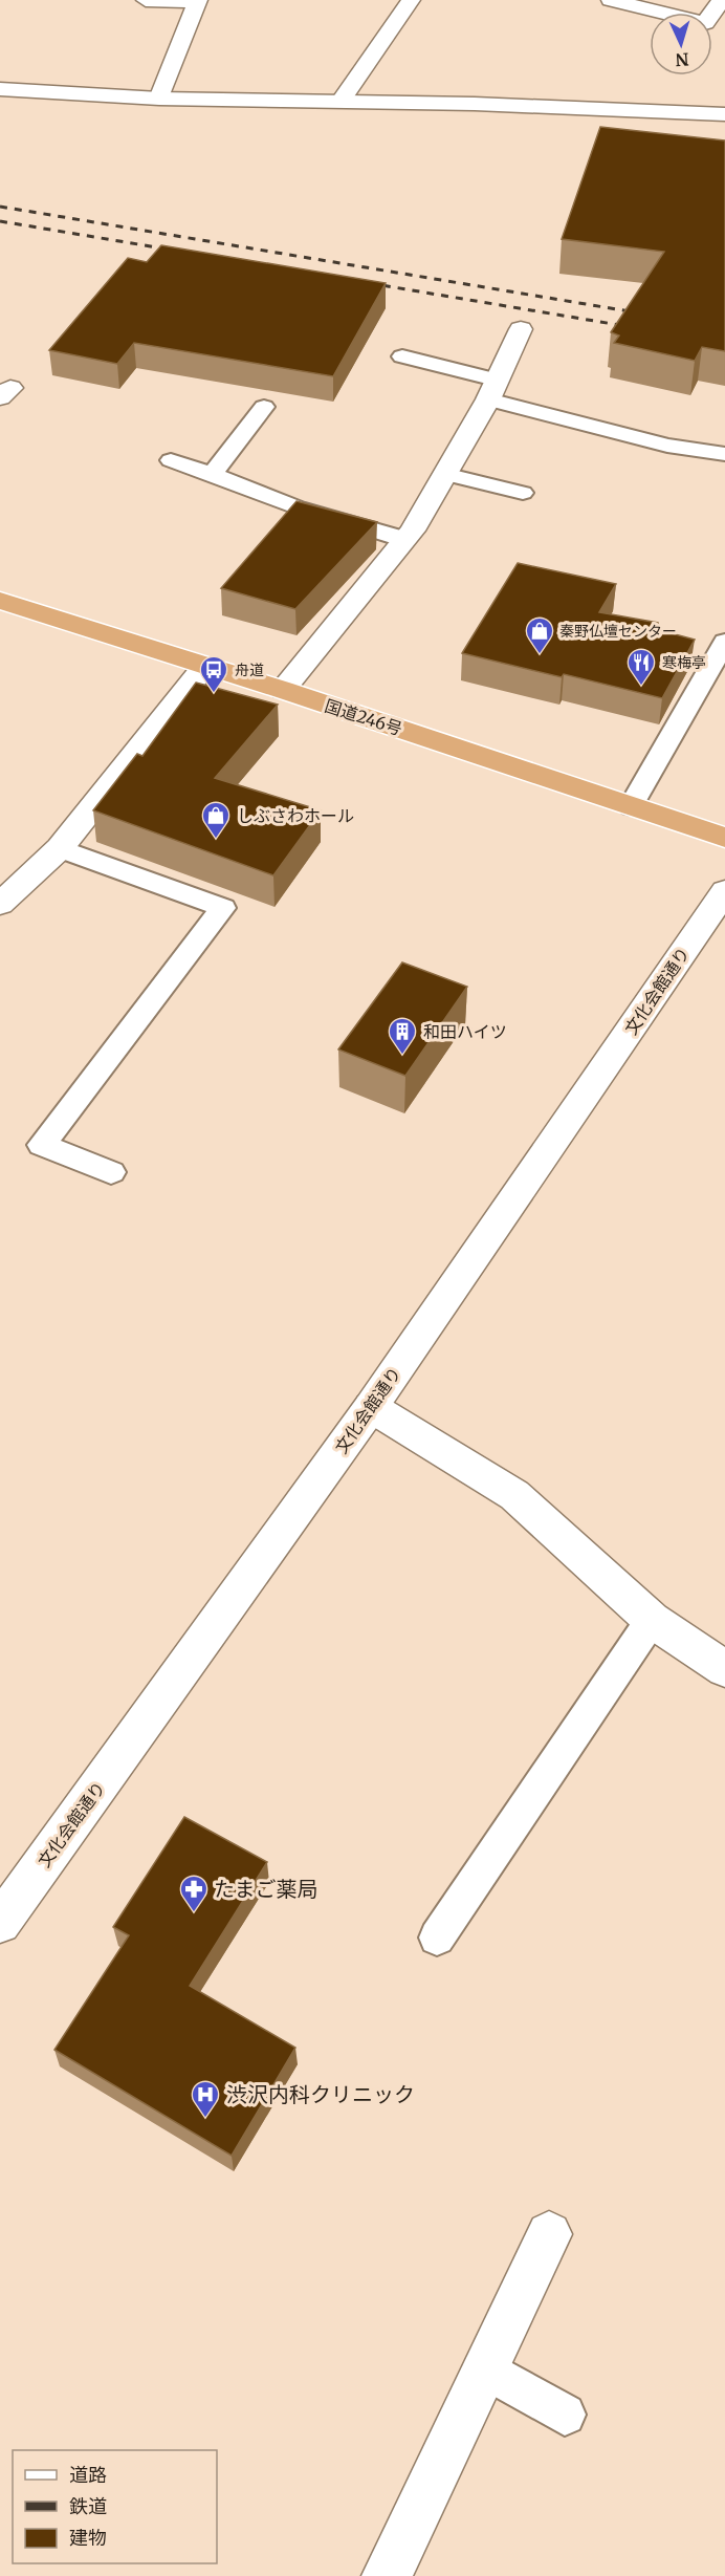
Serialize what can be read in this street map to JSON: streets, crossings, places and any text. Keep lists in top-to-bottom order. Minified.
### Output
{"streets":{"highway":["国道246号"],"street":["文化会館通り"]},"places":{"shop":["秦野仏壇センター","しぶさわホール"],"restaurant":["寒梅亭"],"bus stop":["舟道"],"building":["和田ハイツ"],"pharmacy":["たまご薬局"],"hospital":["渋沢内科クリニック"]},"legend":["道路","鉄道","建物"],"north":"bottom"}
